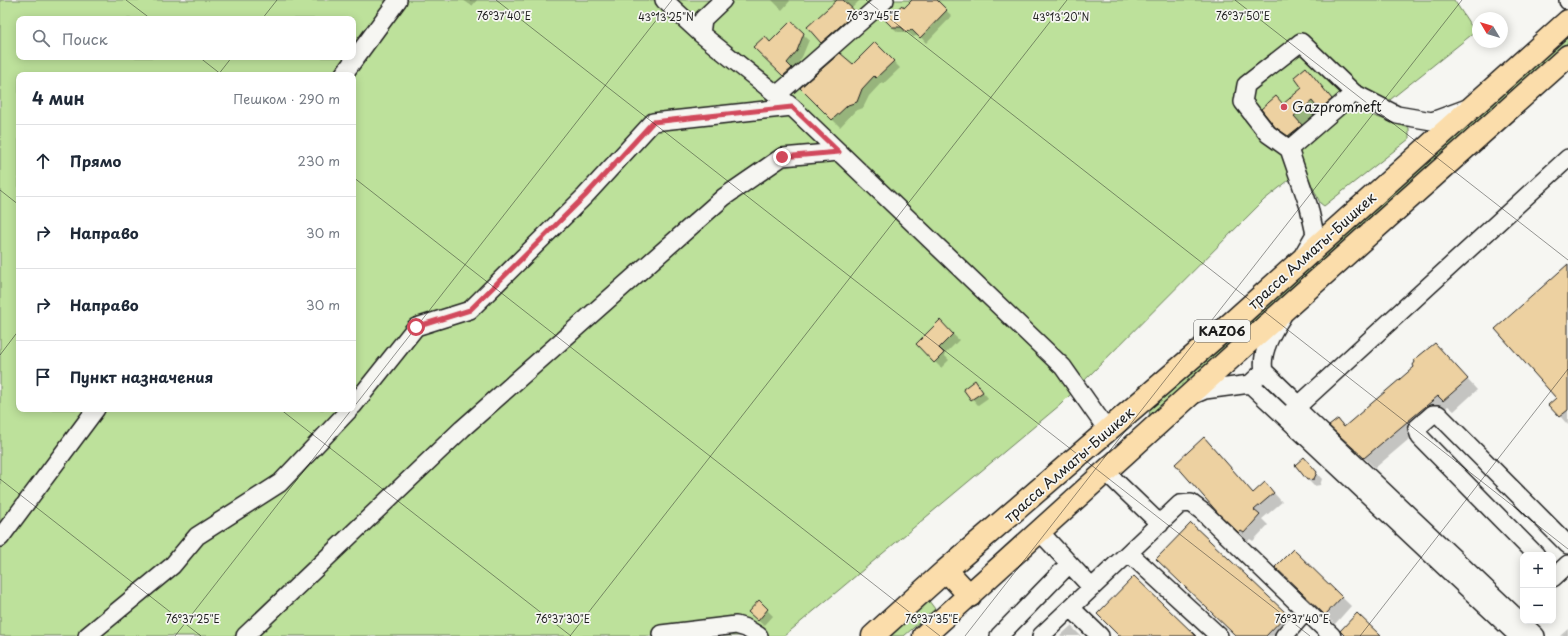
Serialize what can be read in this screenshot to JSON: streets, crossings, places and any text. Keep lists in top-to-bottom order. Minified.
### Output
{"streets":{"highway":["трасса Алматы-Бишкек","KАZ06"]},"places":["Gazpromneft"],"north":"top left","page":{"search":"Поиск","heading":["4 мин","Пешком · 290 m"],"list":[["Прямо","230 m"],["Направо","30 m"],["Направо","30 m"],"Пункт назначения"],"map_buttons":["+","−"]},"coordinates":["76°37'40\"E","76°37'45\"E","76°37'50\"E","43°13'25\"N","43°13'20\"N","76°37'25\"E","76°37'30\"E","76°37'35\"E"]}
